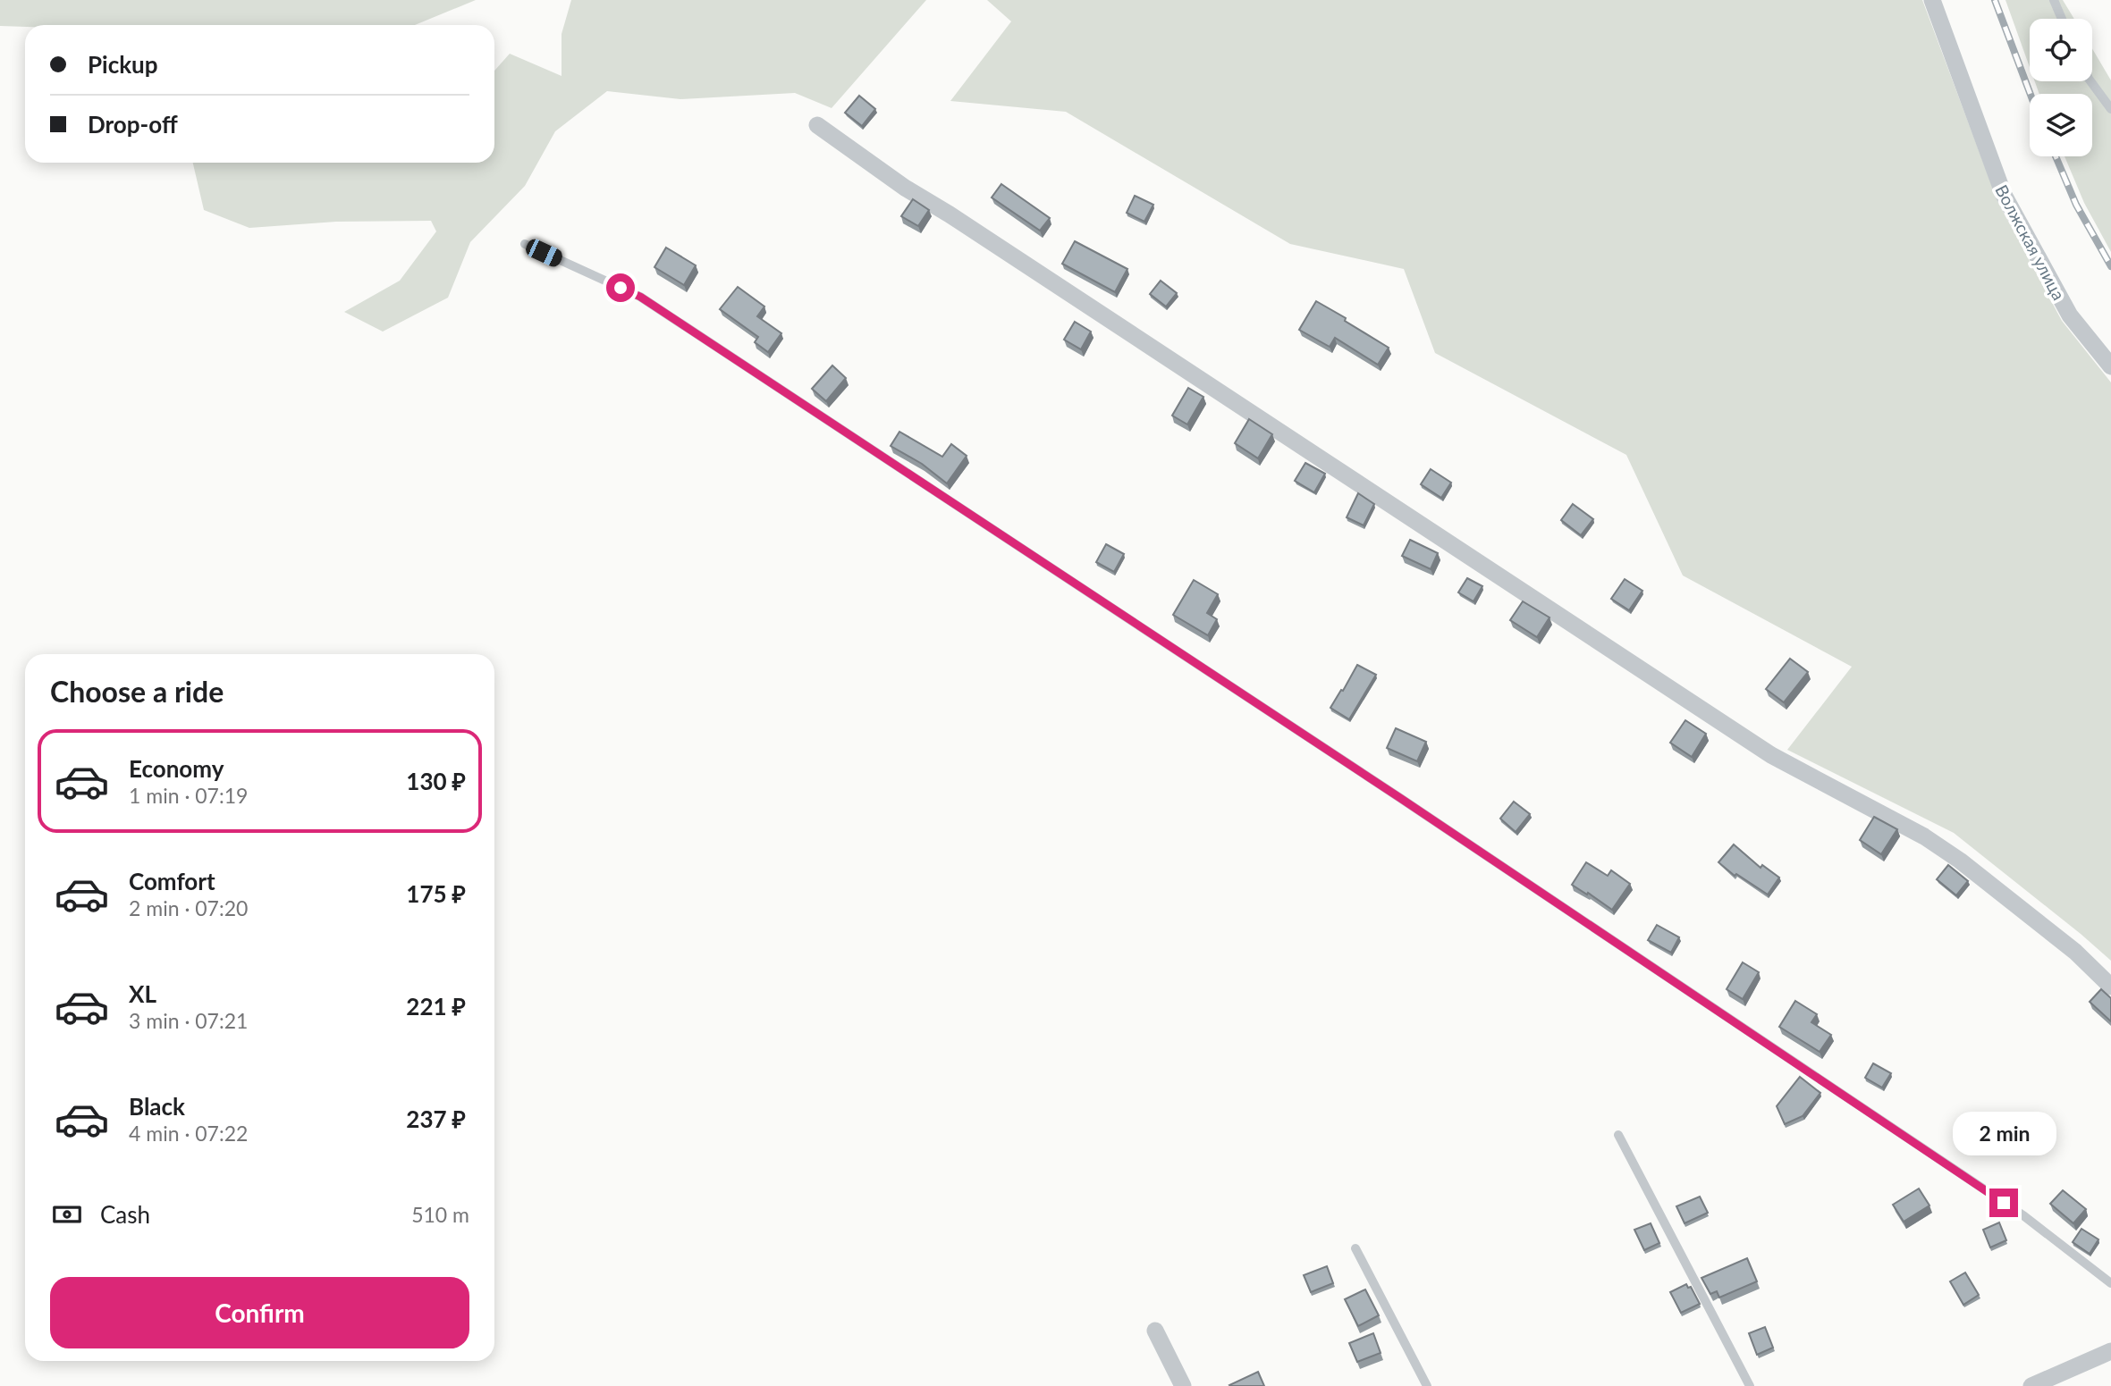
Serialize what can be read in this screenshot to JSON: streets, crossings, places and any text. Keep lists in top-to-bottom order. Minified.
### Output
{"streets":{"street":["Волжская улица"]},"page":{"banner":["Pickup","Drop-off"],"heading":"Choose a ride","list":[{"name":"Economy","note":"1 min · 07:19","value":"130 ₽"},{"name":"Comfort","note":"2 min · 07:20","value":"175 ₽"},{"name":"XL","note":"3 min · 07:21","value":"221 ₽"},{"name":"Black","note":"4 min · 07:22","value":"237 ₽"}],"bubble":"2 min","pay":["Cash","510 m"],"buttons":"Confirm"}}
